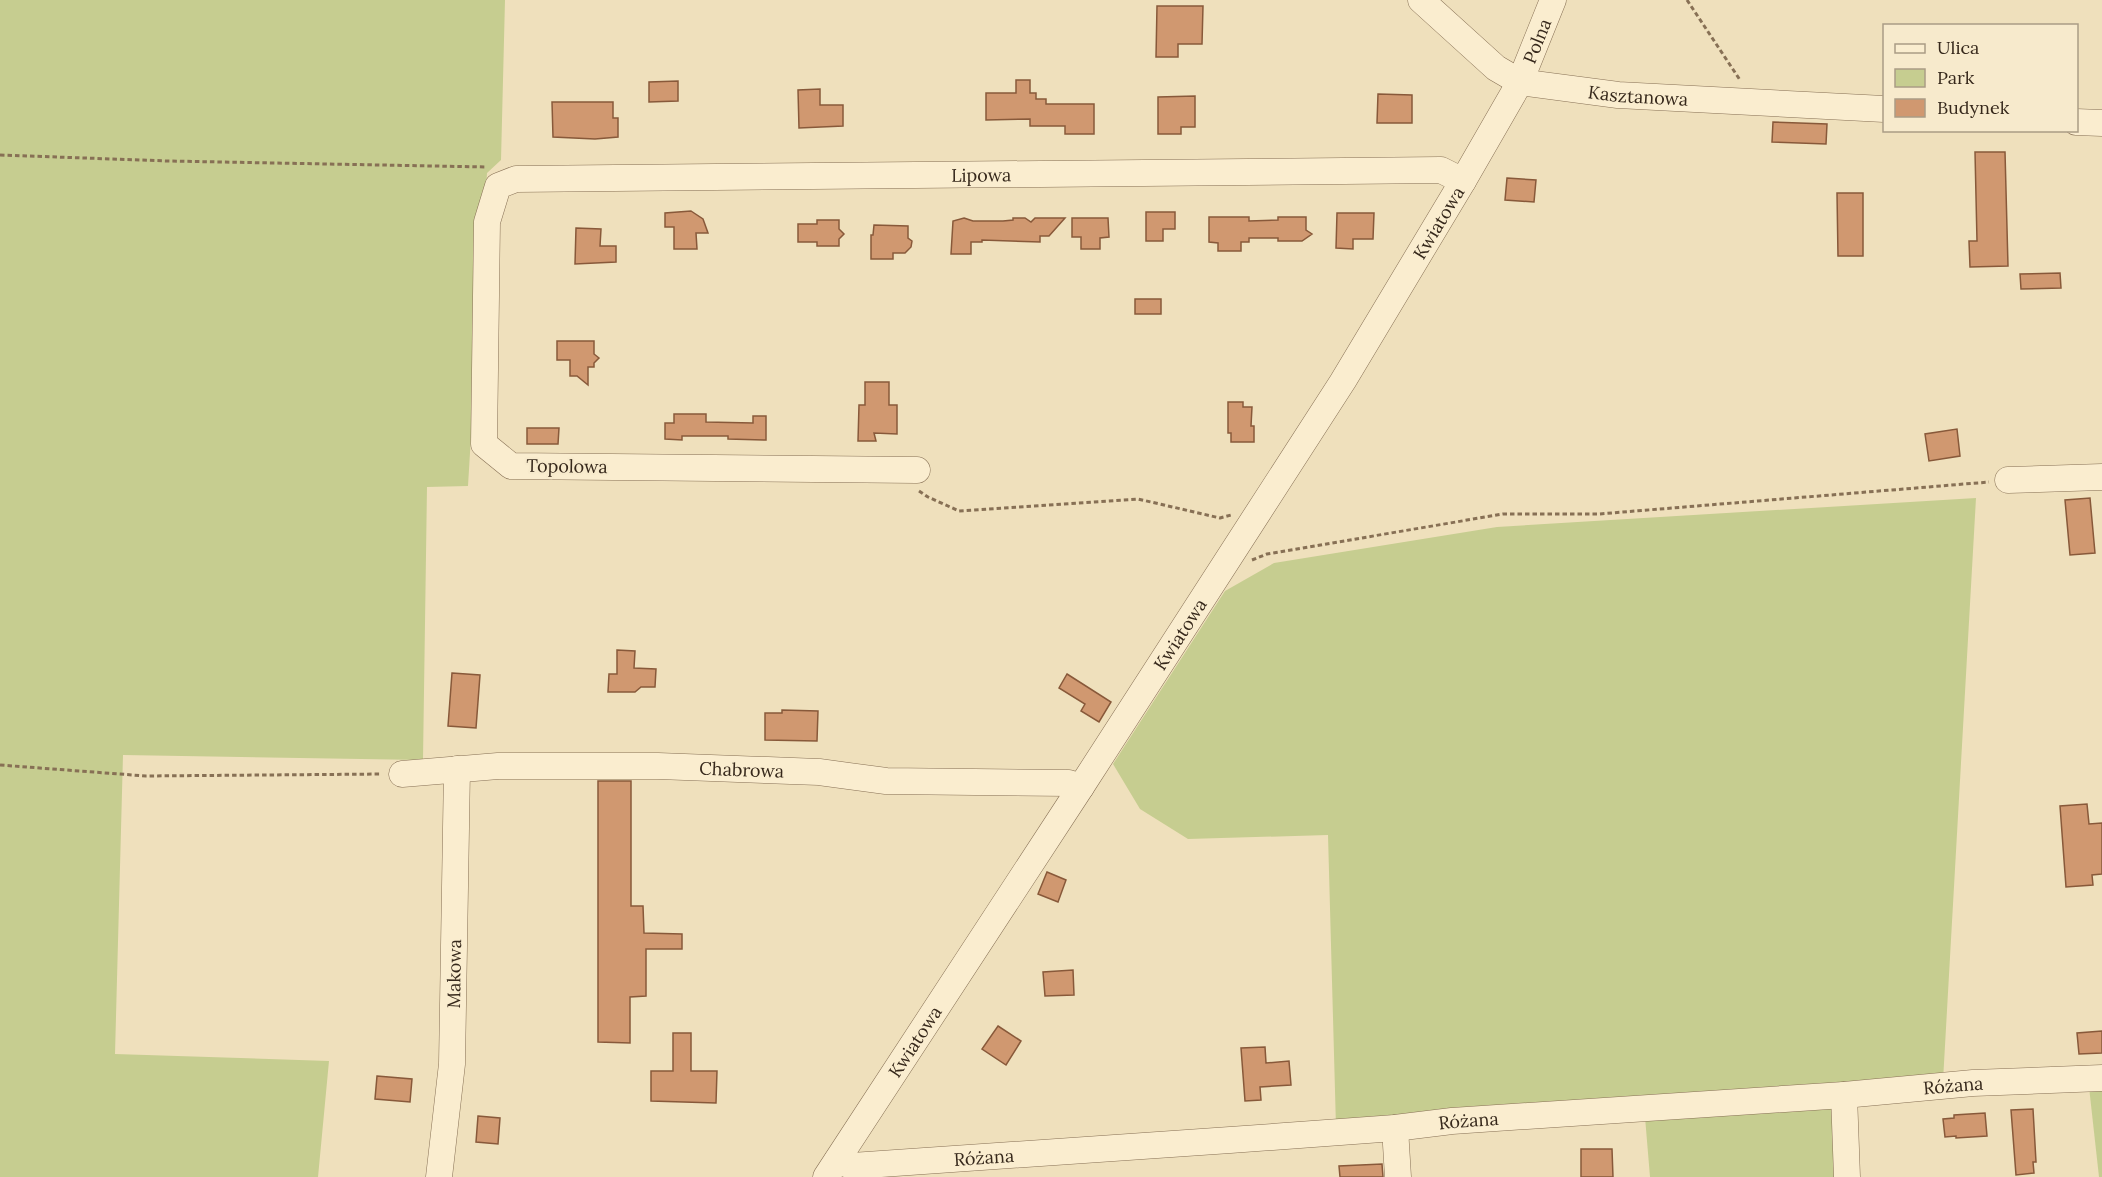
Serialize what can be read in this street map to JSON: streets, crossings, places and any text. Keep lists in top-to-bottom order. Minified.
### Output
{"streets":{"street":["Polna","Kasztanowa","Lipowa","Kwiatowa","Topolowa","Chabrowa","Makowa","Różana"]},"crossings":[["Polna","Kasztanowa"],["Polna","Kwiatowa"],["Kasztanowa","Kwiatowa"],["Lipowa","Kwiatowa"],["Lipowa","Topolowa"],["Kwiatowa","Chabrowa"],["Kwiatowa","Różana"],["Chabrowa","Makowa"]],"legend":["Ulica","Park","Budynek"]}
